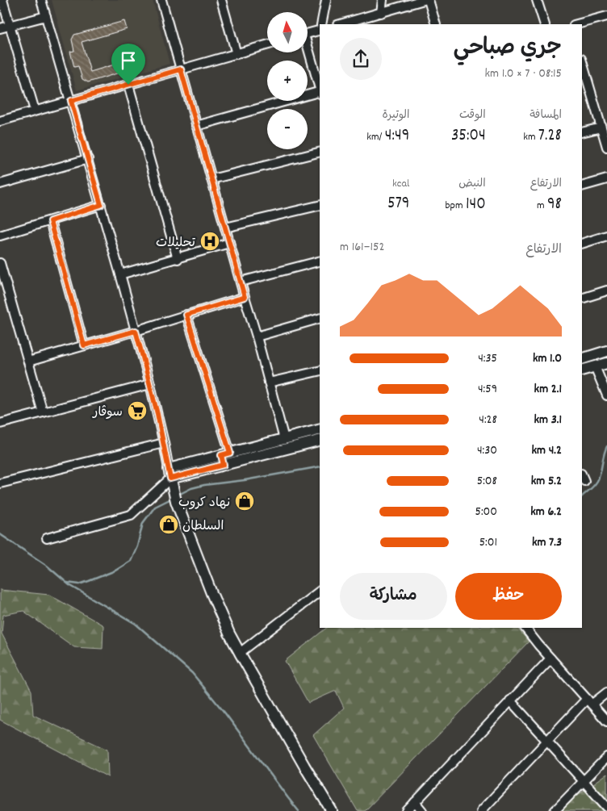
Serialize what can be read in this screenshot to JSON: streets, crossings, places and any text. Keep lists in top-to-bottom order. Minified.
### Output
{"places":{"hospital":["تحلیلات"],"supermarket":["سوڤار"],"shop":["نهاد كروب","السلطان"]},"north":"top","page":{"map_buttons":["+","−"],"heading":["جري صباحي","08:15 · 7 × 1.0 km"],"stats":[["المسافة","7.28 km"],["الوقت","35:04"],["الوتيرة","4:49 /km"],["الارتفاع","98 m"],["النبض","140 bpm"],["kcal","579"]],"chart":["الارتفاع","152–161 m"],"list":[{"name":"1.0 km","note":"4:35"},{"name":"2.1 km","note":"4:59"},{"name":"3.1 km","note":"4:28"},{"name":"4.2 km","note":"4:30"},{"name":"5.2 km","note":"5:08"},{"name":"6.2 km","note":"5:00"},{"name":"7.3 km","note":"5:01"}],"buttons":["حفظ","مشاركة"]}}
